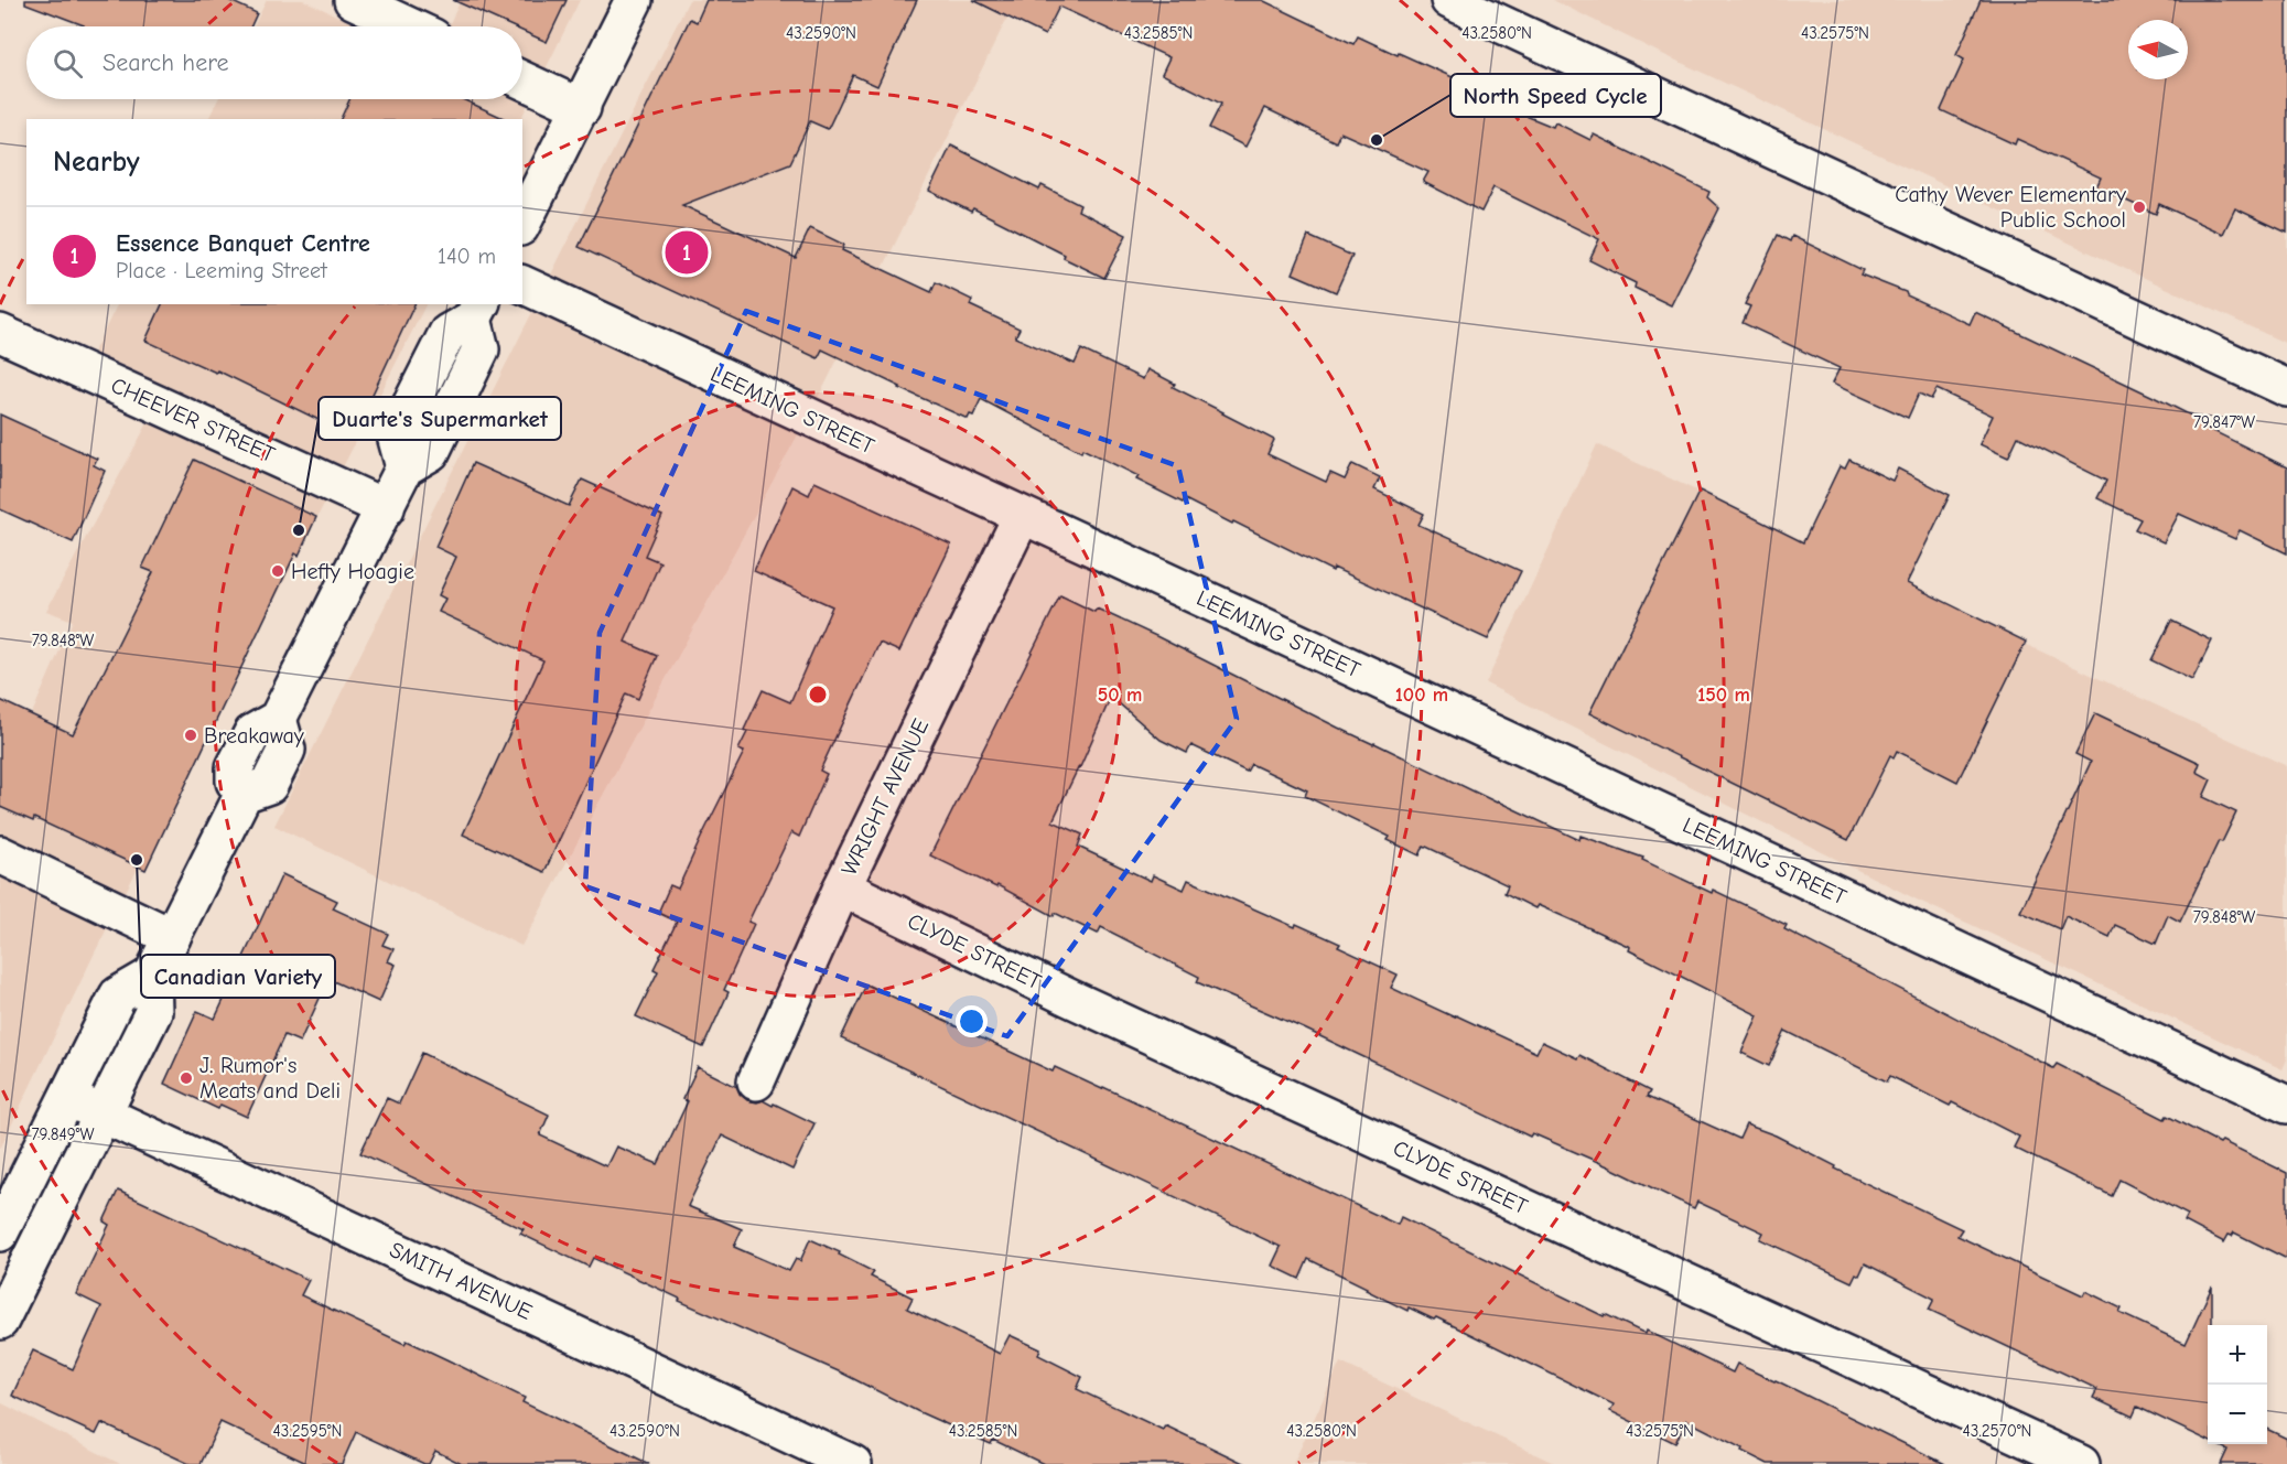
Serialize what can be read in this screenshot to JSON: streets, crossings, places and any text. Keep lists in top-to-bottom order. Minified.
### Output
{"streets":{"street":["LEEMING STREET","CHEEVER STREET","WRIGHT AVENUE","CLYDE STREET","SMITH AVENUE"]},"crossings":[["LEEMING STREET","WRIGHT AVENUE"],["WRIGHT AVENUE","CLYDE STREET"]],"places":["North Speed Cycle","Cathy Wever Elementary Public School","Duarte's Supermarket","Hefty Hoagie","Breakaway","Canadian Variety","J. Rumor's Meats and Deli"],"north":"left","page":{"search":"Search here","heading":"Nearby","list":[{"mark":"1","name":"Essence Banquet Centre","note":"Place · Leeming Street","value":"140 m"}],"pins":"1","map_buttons":["+","−"]},"coordinates":["43.2590°N","43.2585°N","43.2580°N","43.2575°N","79.847°W","79.848°W","79.849°W","43.2595°N","43.2570°N"],"rings":["50 m","100 m","150 m"]}
